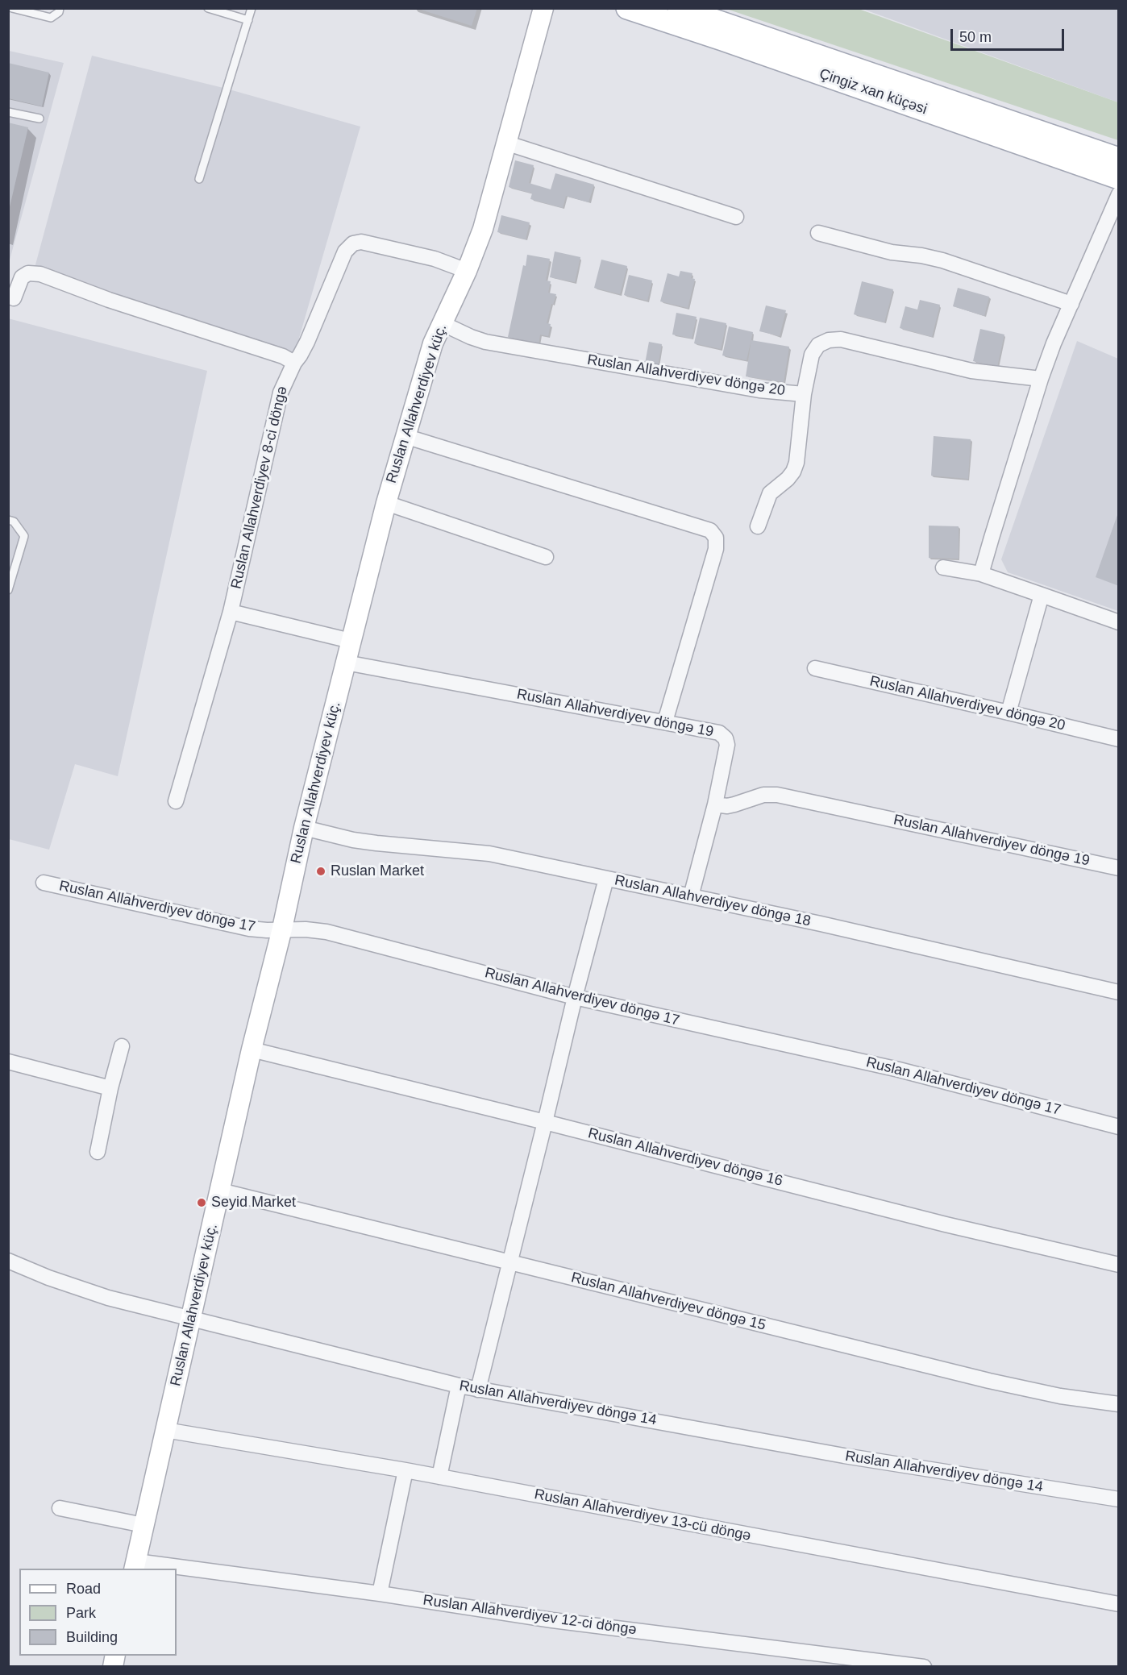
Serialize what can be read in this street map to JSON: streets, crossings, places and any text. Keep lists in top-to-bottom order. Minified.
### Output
{"streets":{"main road":["Çingiz xan küçəsi"],"street":["Ruslan Allahverdiyev döngə 20","Ruslan Allahverdiyev küç.","Ruslan Allahverdiyev 8-ci döngə","Ruslan Allahverdiyev döngə 19","Ruslan Allahverdiyev döngə 18","Ruslan Allahverdiyev döngə 17","Ruslan Allahverdiyev döngə 16","Ruslan Allahverdiyev döngə 15","Ruslan Allahverdiyev döngə 14","Ruslan Allahverdiyev 13-cü döngə","Ruslan Allahverdiyev 12-ci döngə"]},"crossings":[["Ruslan Allahverdiyev döngə 20","Ruslan Allahverdiyev küç."],["Ruslan Allahverdiyev küç.","Ruslan Allahverdiyev 8-ci döngə"],["Ruslan Allahverdiyev küç.","Ruslan Allahverdiyev döngə 19"],["Ruslan Allahverdiyev küç.","Ruslan Allahverdiyev döngə 18"],["Ruslan Allahverdiyev küç.","Ruslan Allahverdiyev döngə 17"],["Ruslan Allahverdiyev küç.","Ruslan Allahverdiyev döngə 16"],["Ruslan Allahverdiyev küç.","Ruslan Allahverdiyev döngə 15"],["Ruslan Allahverdiyev küç.","Ruslan Allahverdiyev döngə 14"],["Ruslan Allahverdiyev küç.","Ruslan Allahverdiyev 13-cü döngə"],["Ruslan Allahverdiyev küç.","Ruslan Allahverdiyev 12-ci döngə"]],"places":["Ruslan Market","Seyid Market"],"legend":["Road","Park","Building"],"scale_bar":"50 m"}
